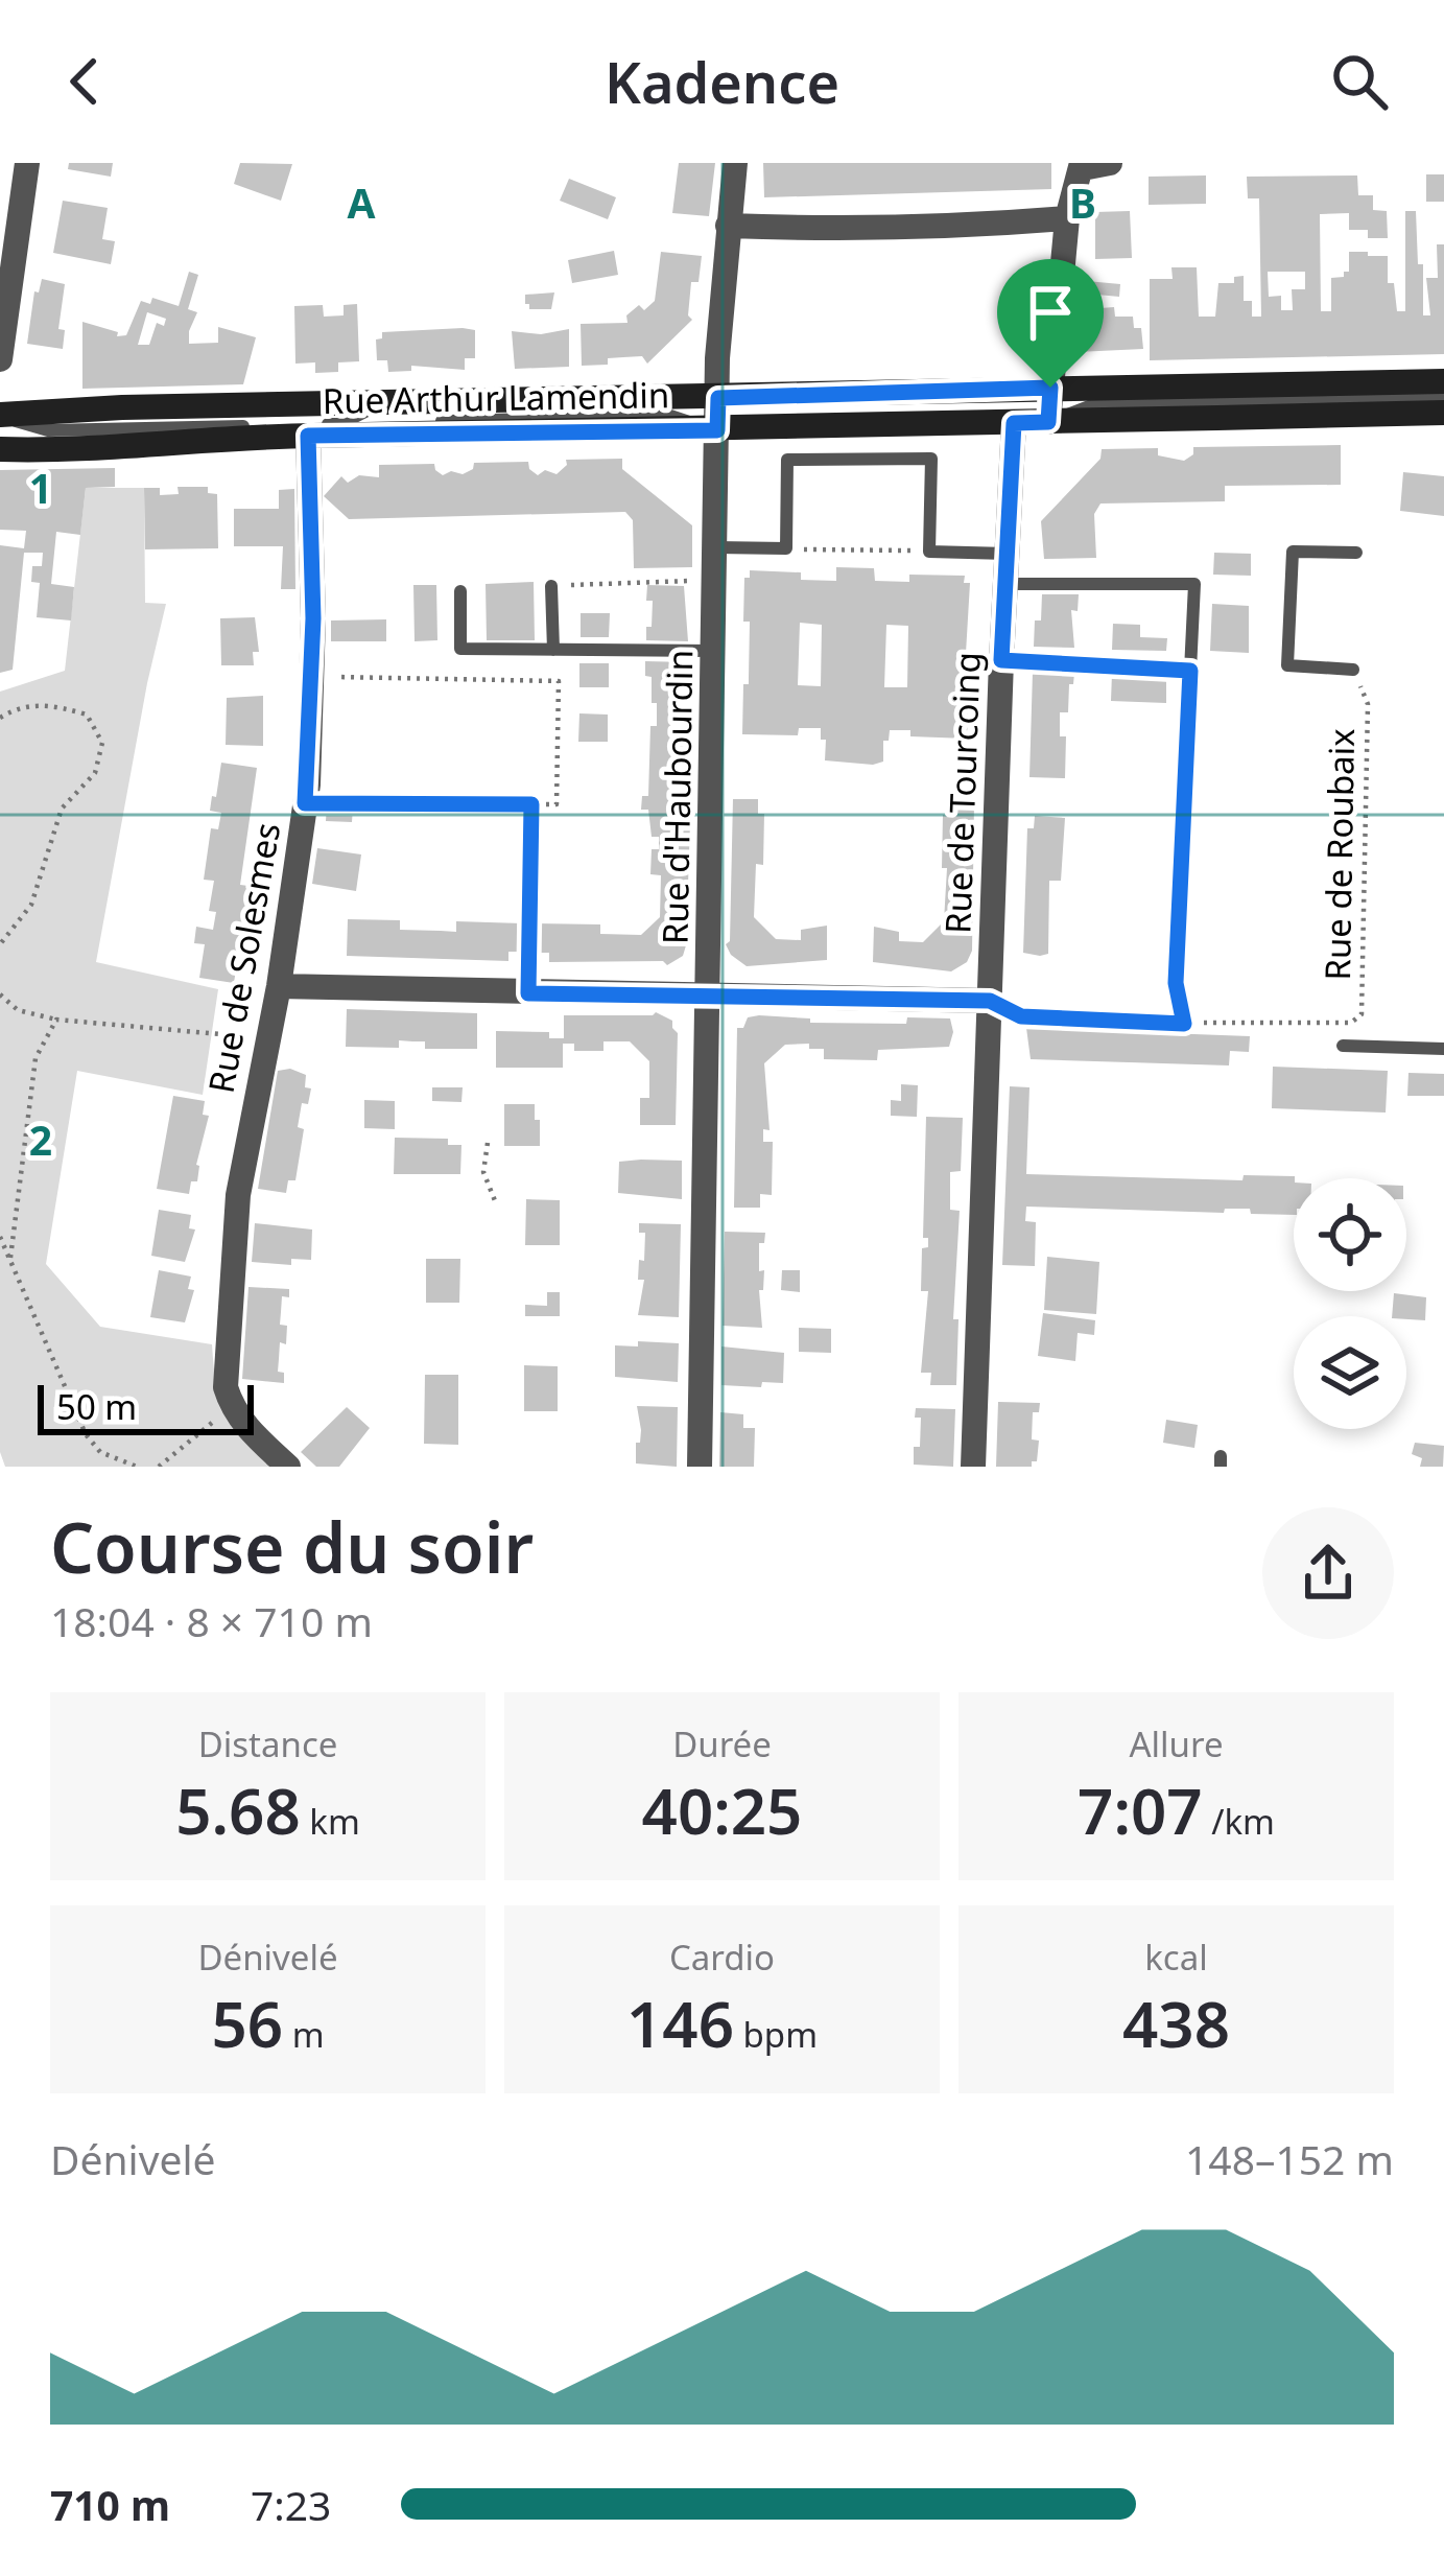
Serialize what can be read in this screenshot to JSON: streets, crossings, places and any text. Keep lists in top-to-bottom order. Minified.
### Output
{"streets":{"main road":["Rue Arthur Lamendin"],"street":["Rue de Tourcoing","Rue d'Haubourdin","Rue de Solesmes"],"path":["Rue de Roubaix"]},"crossings":[["Rue Arthur Lamendin","Rue de Tourcoing"],["Rue Arthur Lamendin","Rue d'Haubourdin"],["Rue Arthur Lamendin","Rue de Solesmes"]],"scale_bar":"50 m","page":{"header":"Kadence","scale":"50 m","heading":["Course du soir","18:04 · 8 × 710 m"],"stats":[["Distance","5.68 km"],["Durée","40:25"],["Allure","7:07 /km"],["Dénivelé","56 m"],["Cardio","146 bpm"],["kcal","438"]],"chart":["Dénivelé","148–152 m"],"list":[{"name":"710 m","note":"7:23"}]},"grid":{"columns":["A","B"],"rows":["1","2"]}}
